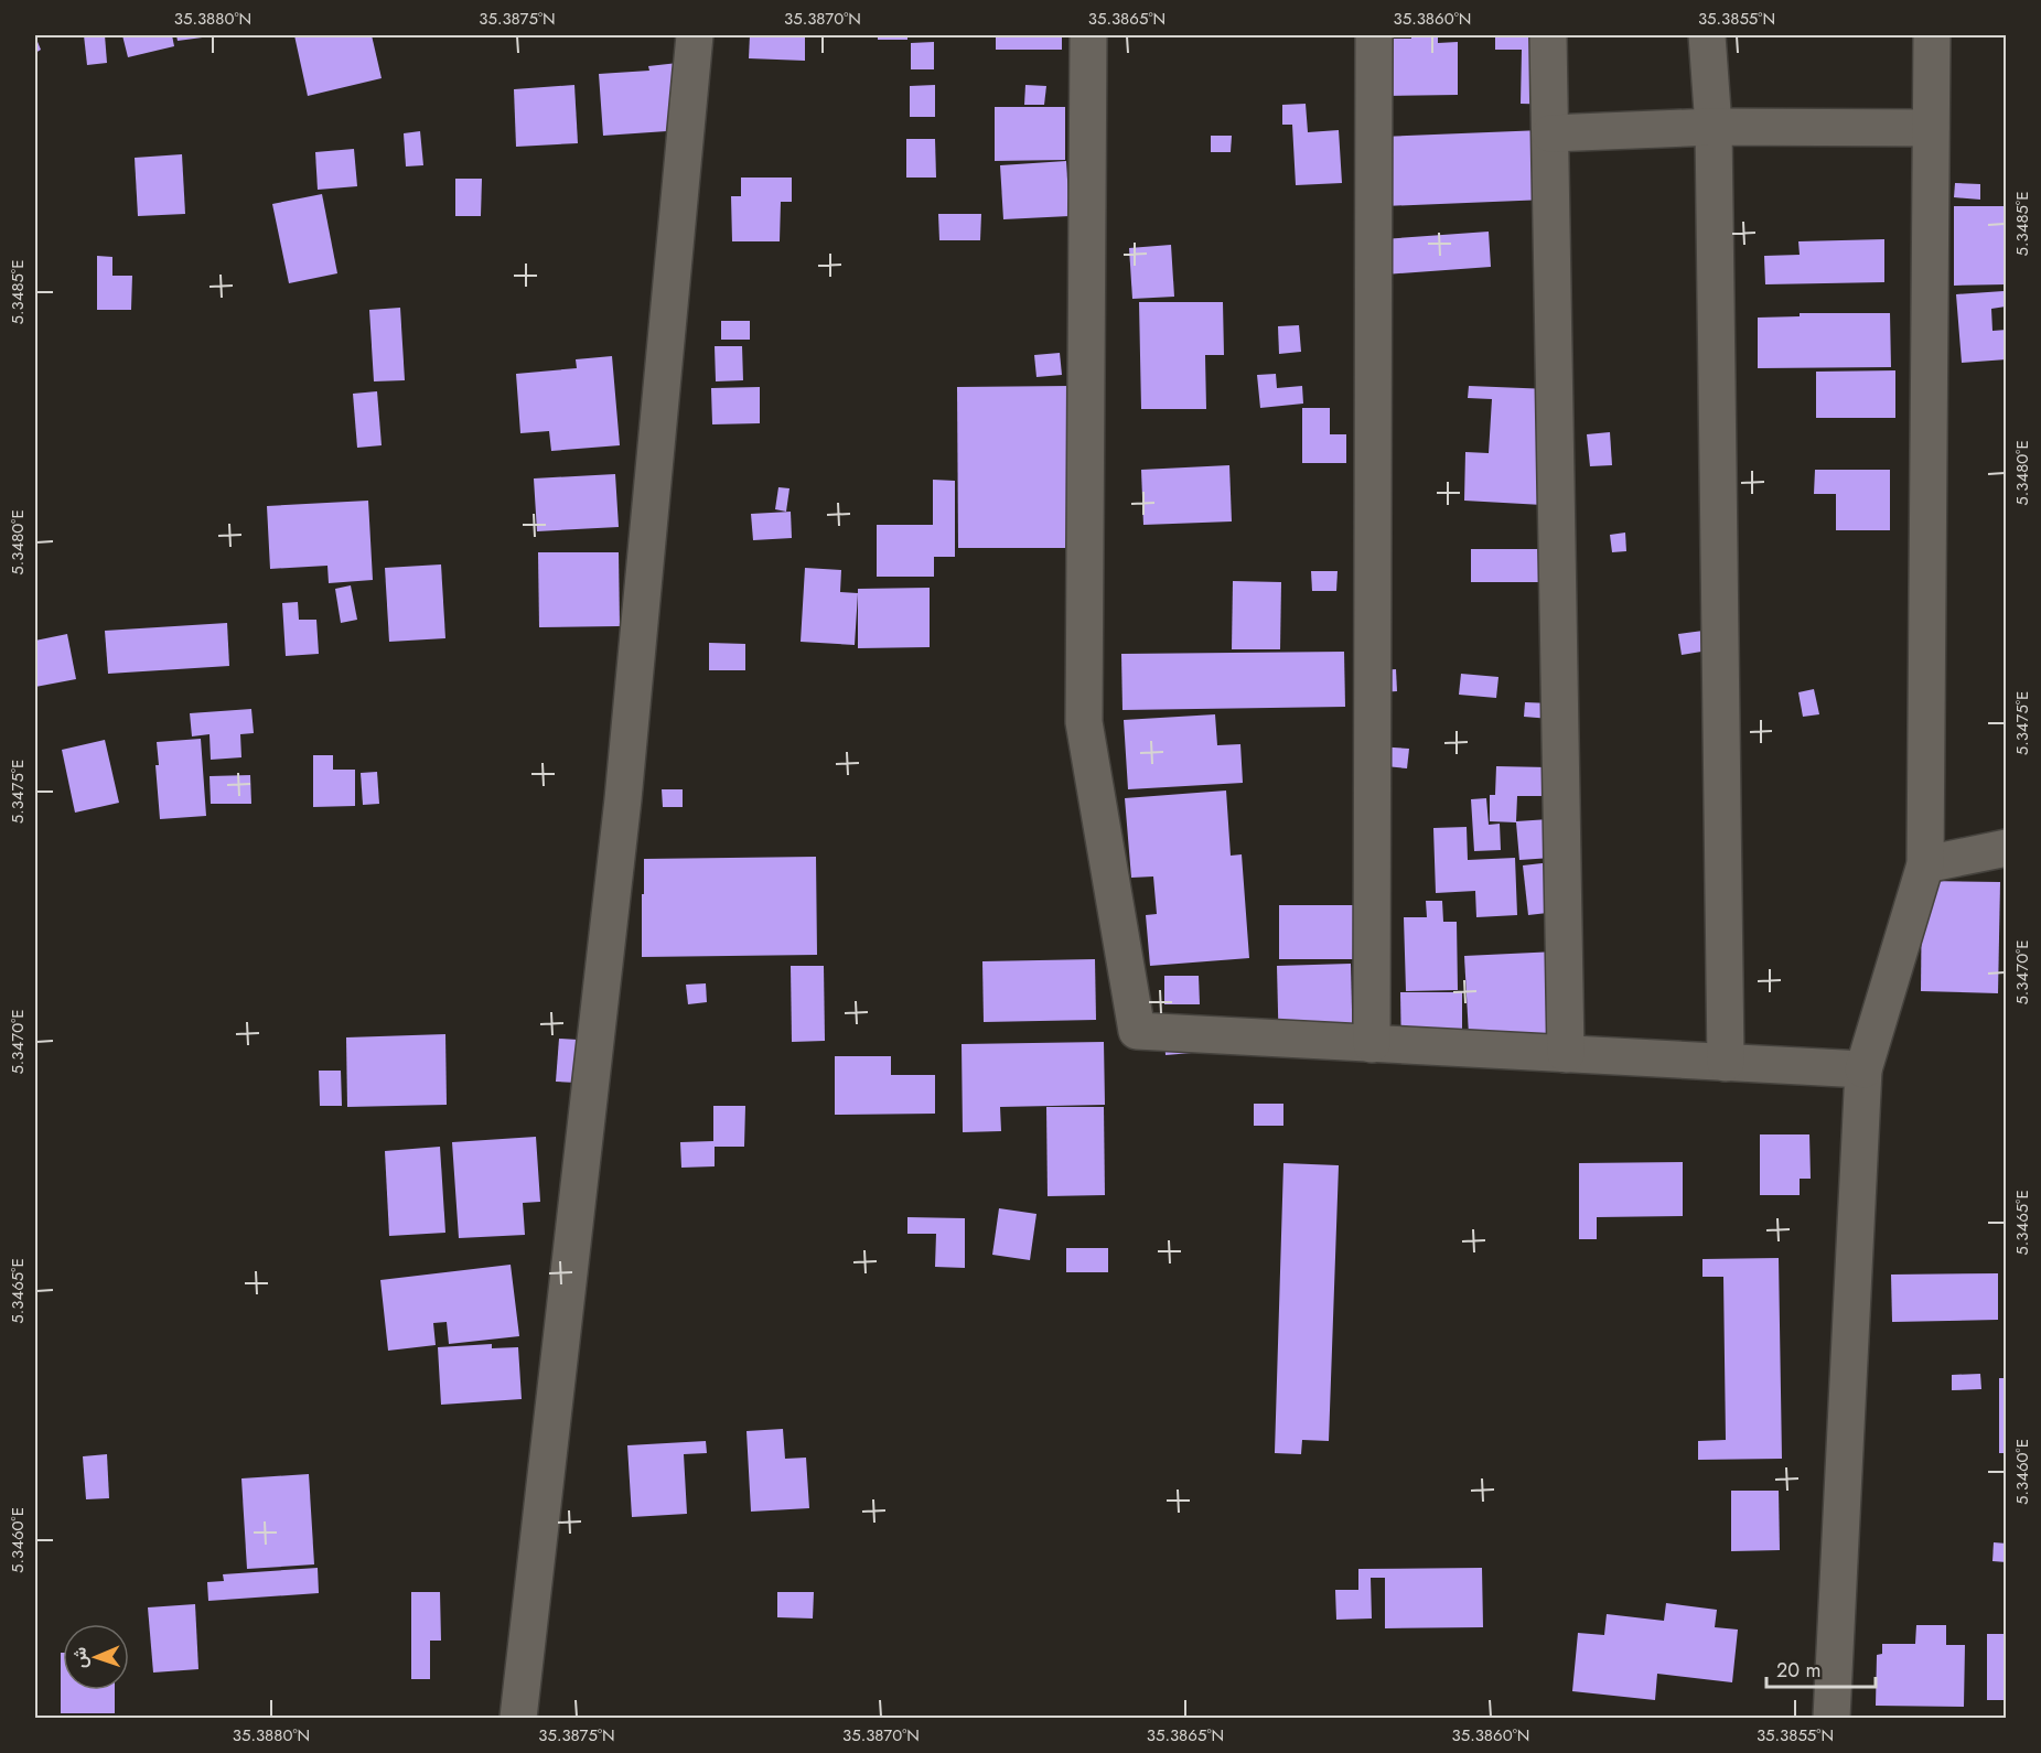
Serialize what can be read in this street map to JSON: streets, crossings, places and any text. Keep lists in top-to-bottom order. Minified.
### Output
{"scale_bar":"20 m","north":"left","coordinates":["35.3880°N","35.3875°N","35.3870°N","35.3865°N","35.3860°N","35.3855°N","5.3485°E","5.3480°E","5.3475°E","5.3470°E","5.3465°E","5.3460°E"]}
